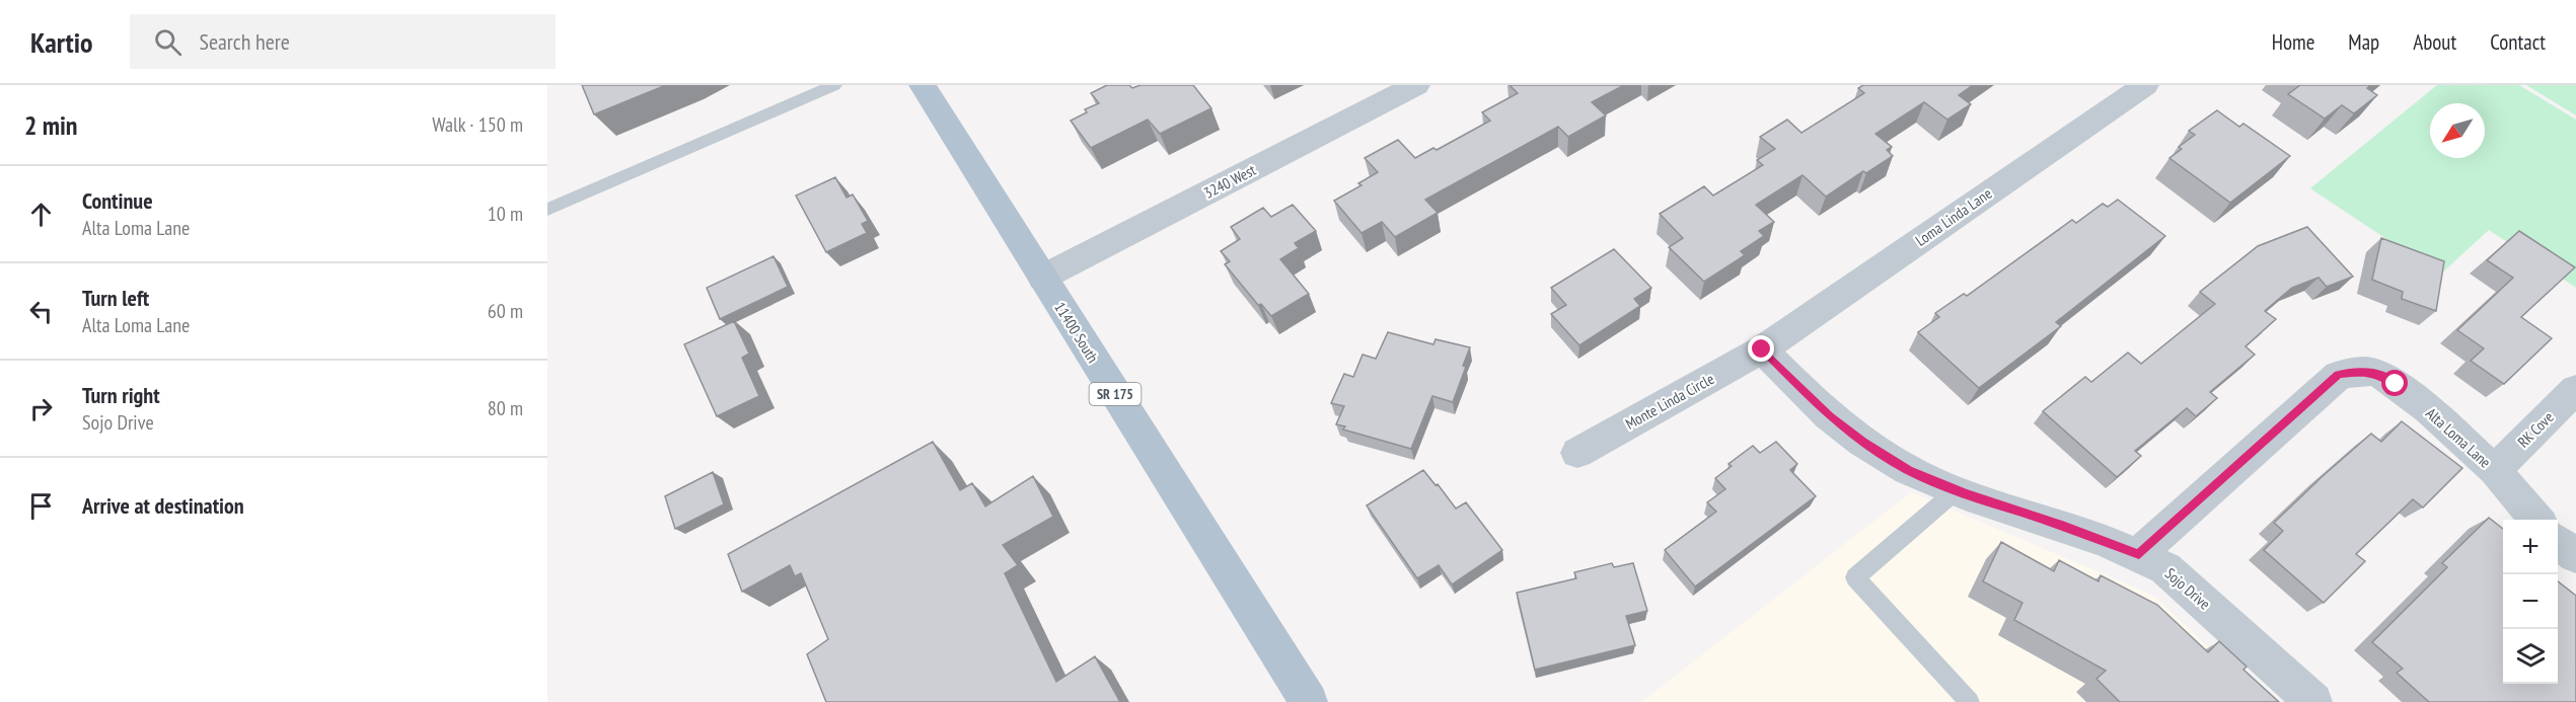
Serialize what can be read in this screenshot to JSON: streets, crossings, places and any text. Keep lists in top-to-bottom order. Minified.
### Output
{"streets":{"main road":["11400 South","SR 175"],"street":["3240 West","Loma Linda Lane","Monte Linda Circle","RK Cove","Alta Loma Lane","Sojo Drive"]},"crossings":[["3240 West","11400 South"],["Loma Linda Lane","Monte Linda Circle"],["Loma Linda Lane","Sojo Drive"],["Monte Linda Circle","Sojo Drive"],["RK Cove","Alta Loma Lane"],["Alta Loma Lane","Sojo Drive"]],"north":"bottom left","page":{"header":"Kartio","search":"Search here","nav":["Home","Map","About","Contact"],"heading":["2 min","Walk · 150 m"],"list":[["Continue","Alta Loma Lane","10 m"],["Turn left","Alta Loma Lane","60 m"],["Turn right","Sojo Drive","80 m"],"Arrive at destination"],"map_buttons":["+","−"]}}
